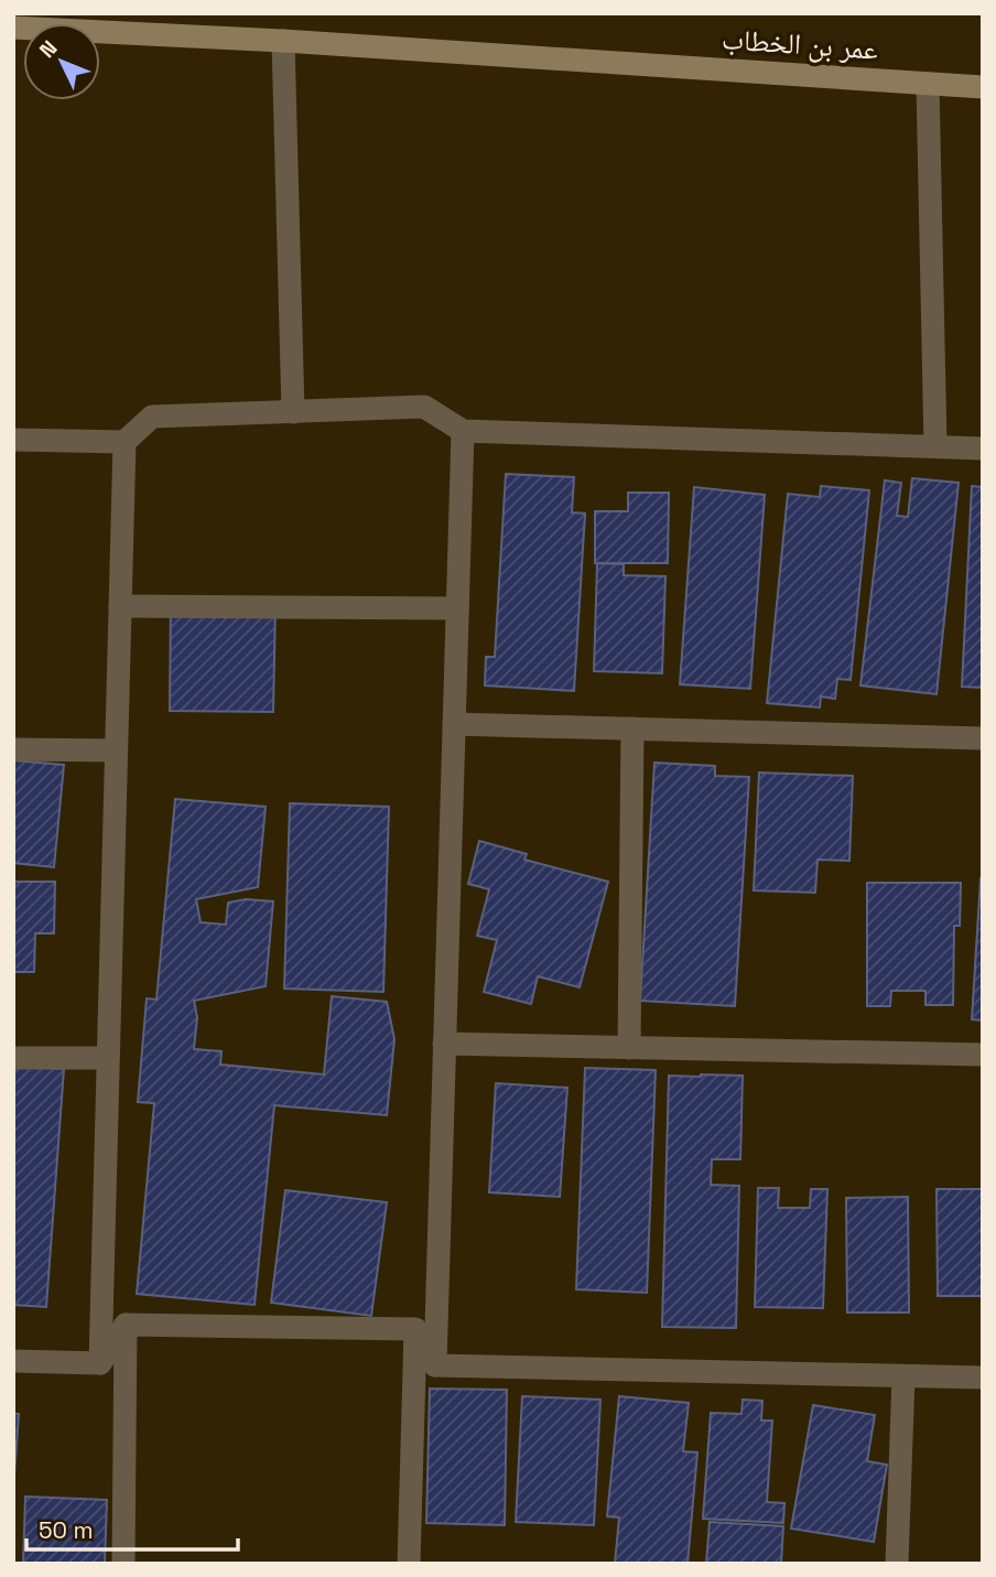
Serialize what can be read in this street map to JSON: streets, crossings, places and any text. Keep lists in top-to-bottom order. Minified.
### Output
{"streets":{"street":["عمر بن الخطاب"]},"scale_bar":"50 m","north":"top left"}
